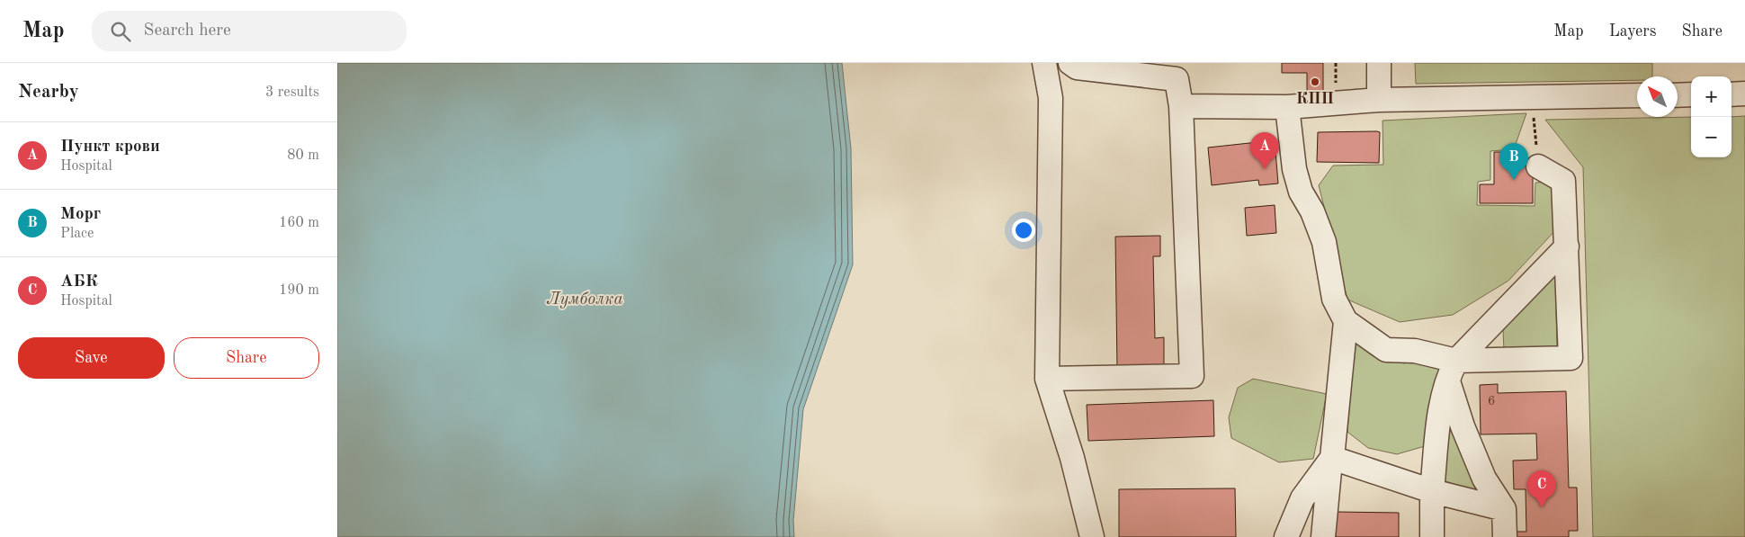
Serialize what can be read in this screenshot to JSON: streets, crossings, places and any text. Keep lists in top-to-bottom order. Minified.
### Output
{"water":["Лумболка"],"places":["КПП"],"house_numbers":["6"],"north":"top left","page":{"header":"Map","search":"Search here","nav":["Map","Layers","Share"],"heading":["Nearby","3 results"],"map_buttons":["+","−"],"list":[{"mark":"A","name":"Пункт крови","note":"Hospital","value":"80 m"},{"mark":"B","name":"Морг","note":"Place","value":"160 m"},{"mark":"C","name":"АБК","note":"Hospital","value":"190 m"}],"pins":["A","B","C"],"buttons":["Save","Share"]}}
